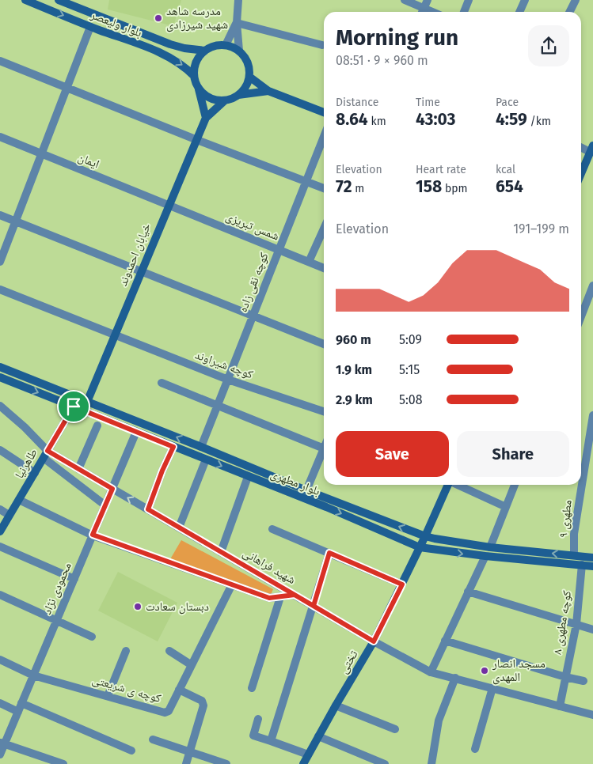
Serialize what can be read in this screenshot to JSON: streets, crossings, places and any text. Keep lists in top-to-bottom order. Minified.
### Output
{"streets":{"main road":["بلوار ولیعصر","خیابان احمدوند","طاهرنیا","بلوار مطهری","تختی"],"street":["ایمان","شمس تبریزی","کوچه نقی زاده","کوچه شیراوند","مطهری ۹","شهید فراهانی","محمودی نژاد","کوچه مطهری ۸","کوچه ی شریعتی"]},"crossings":[["ایمان","شمس تبریزی"],["ایمان","خیابان احمدوند"],["شمس تبریزی","خیابان احمدوند"],["شمس تبریزی","کوچه نقی زاده"],["خیابان احمدوند","کوچه شیراوند"],["خیابان احمدوند","بلوار مطهری"],["کوچه نقی زاده","کوچه شیراوند"],["کوچه نقی زاده","بلوار مطهری"],["طاهرنیا","بلوار مطهری"],["طاهرنیا","شهید فراهانی"],["بلوار مطهری","مطهری ۹"],["بلوار مطهری","محمودی نژاد"],["بلوار مطهری","کوچه مطهری ۸"],["بلوار مطهری","تختی"],["شهید فراهانی","محمودی نژاد"],["شهید فراهانی","کوچه ی شریعتی"],["محمودی نژاد","کوچه ی شریعتی"]],"places":["مدرسه شاهد شهید شیرزادی","دبستان سعادت","مسجد انصار المهدی"],"page":{"heading":["Morning run","08:51 · 9 × 960 m"],"stats":[["Distance","8.64 km"],["Time","43:03"],["Pace","4:59 /km"],["Elevation","72 m"],["Heart rate","158 bpm"],["kcal","654"]],"chart":["Elevation","191–199 m"],"list":[{"name":"960 m","note":"5:09"},{"name":"1.9 km","note":"5:15"},{"name":"2.9 km","note":"5:08"}],"buttons":["Save","Share"]}}
